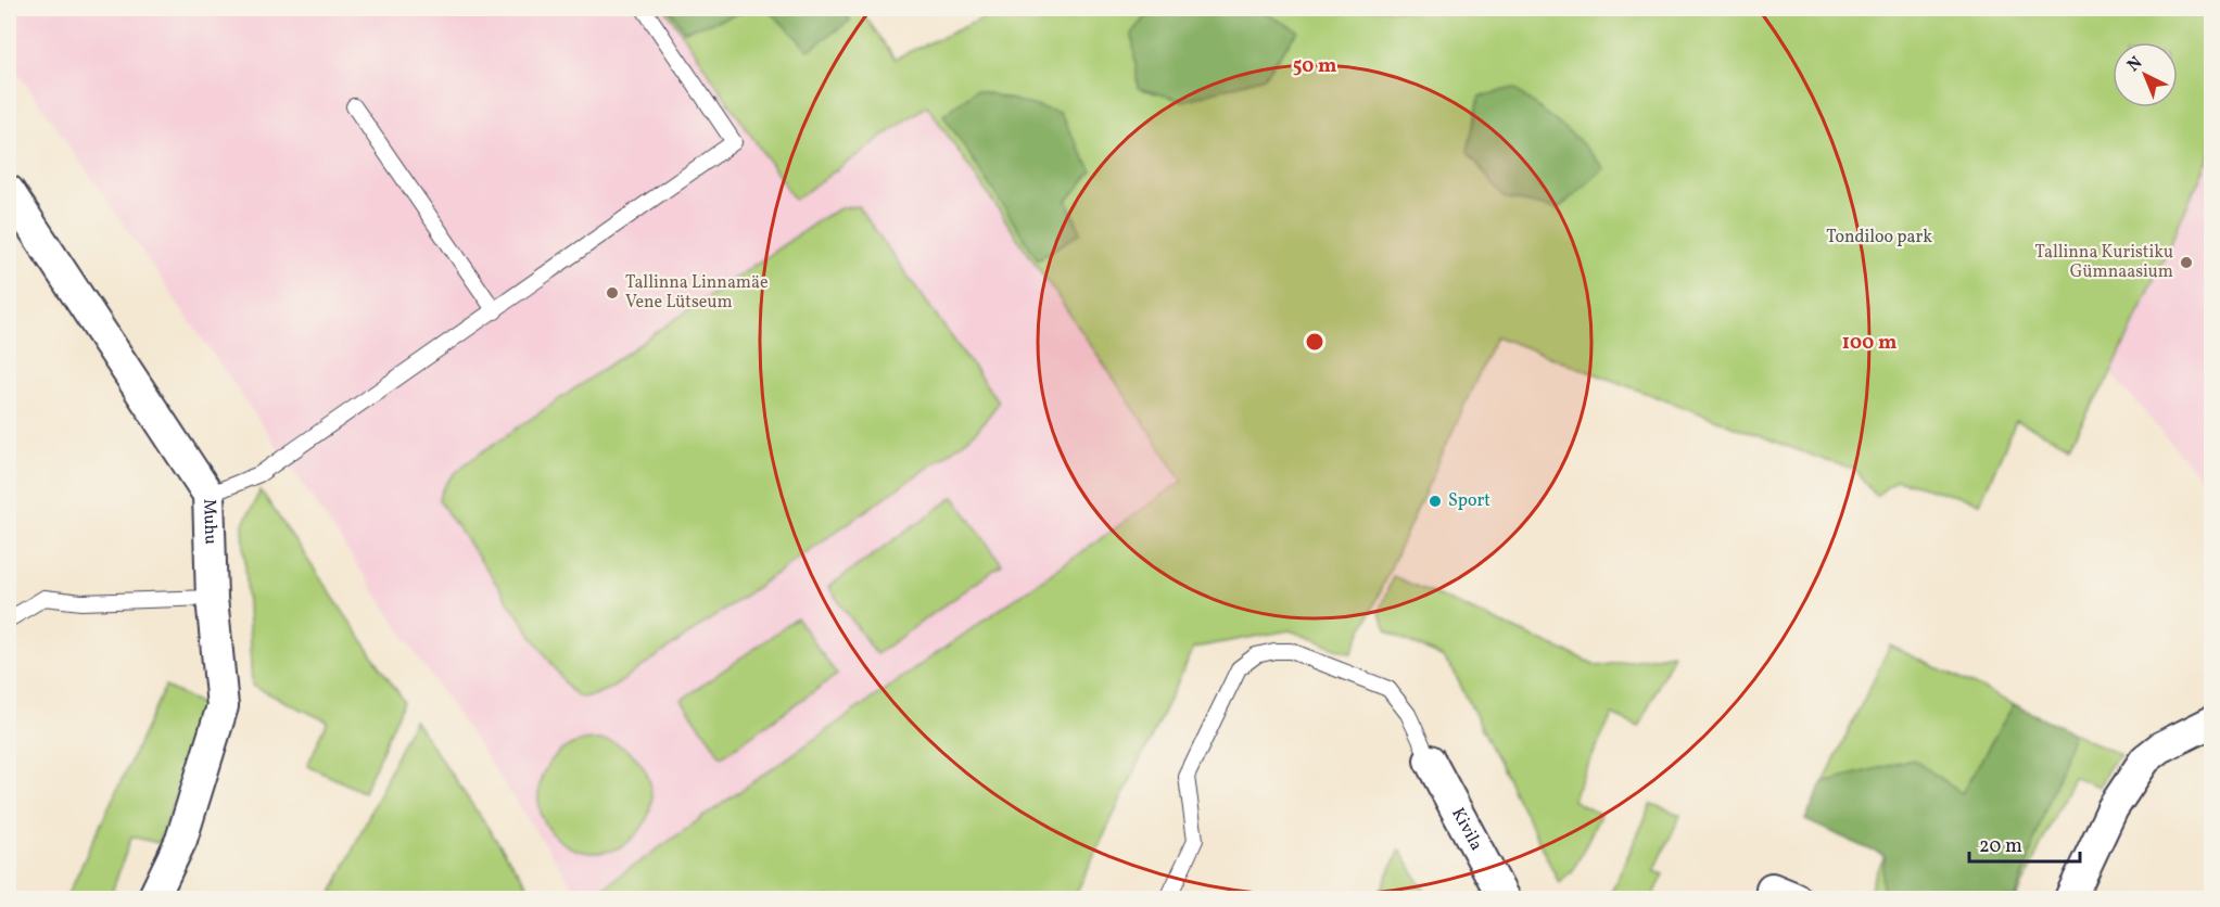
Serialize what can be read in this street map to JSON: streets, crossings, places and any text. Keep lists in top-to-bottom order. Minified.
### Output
{"streets":{"street":["Muhu","Kivila"]},"parks":["Tondiloo park"],"places":["Tallinna Kuristiku Gümnaasium","Tallinna Linnamäe Vene Lütseum","Sport"],"scale_bar":"20 m","north":"top left","rings":["50 m","100 m"]}
